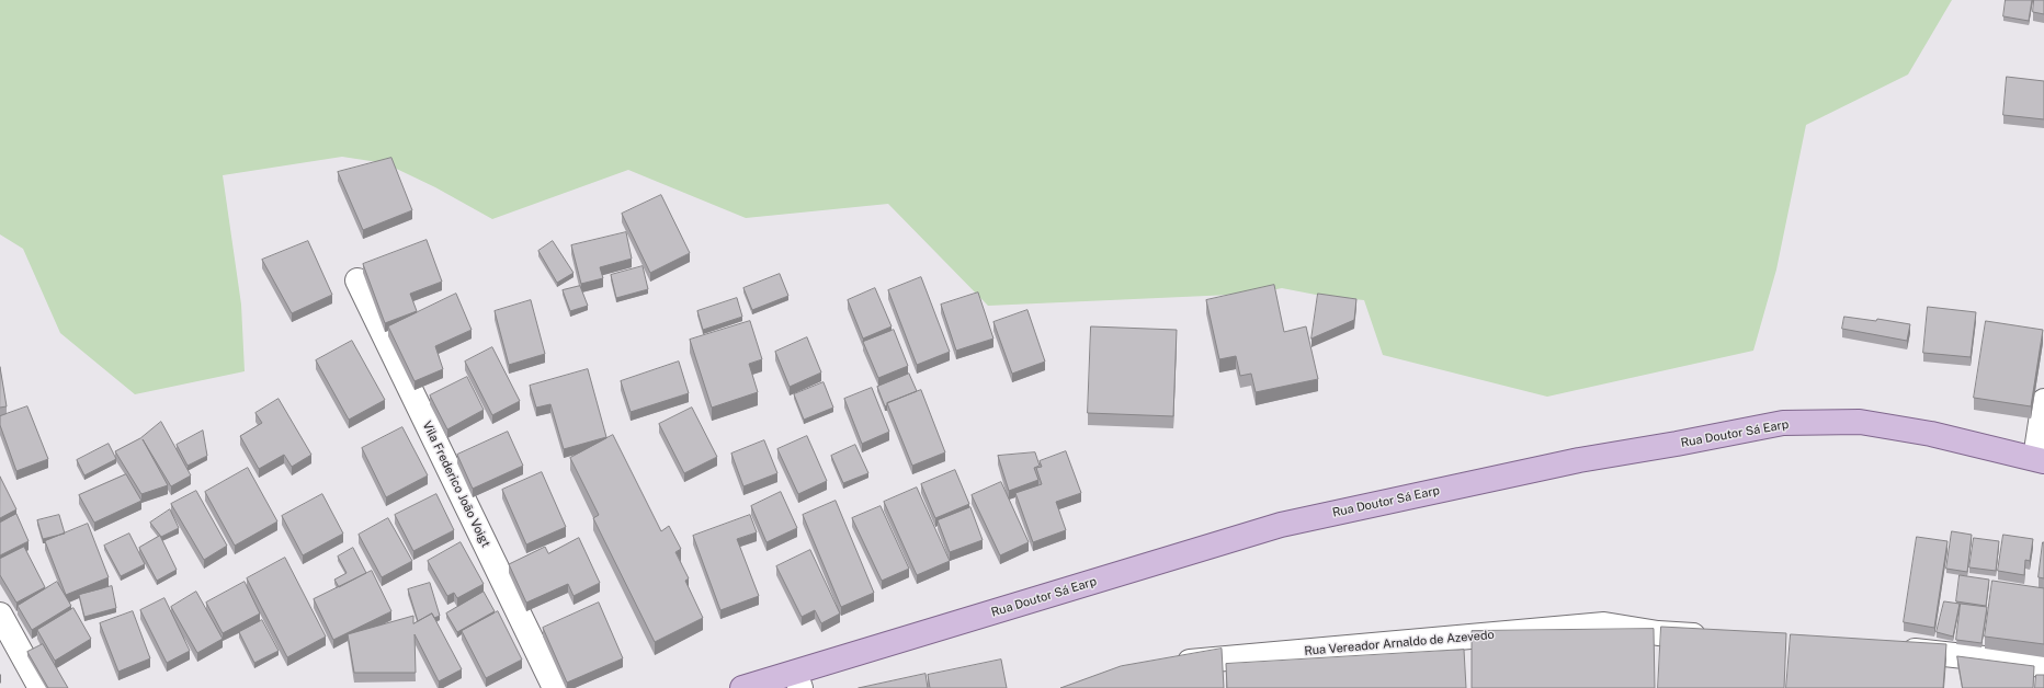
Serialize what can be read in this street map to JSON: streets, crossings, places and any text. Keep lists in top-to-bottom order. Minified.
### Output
{"streets":{"main road":["Rua Doutor Sá Earp"],"street":["Vila Frederico João Voigt","Rua Vereador Arnaldo de Azevedo"]}}
